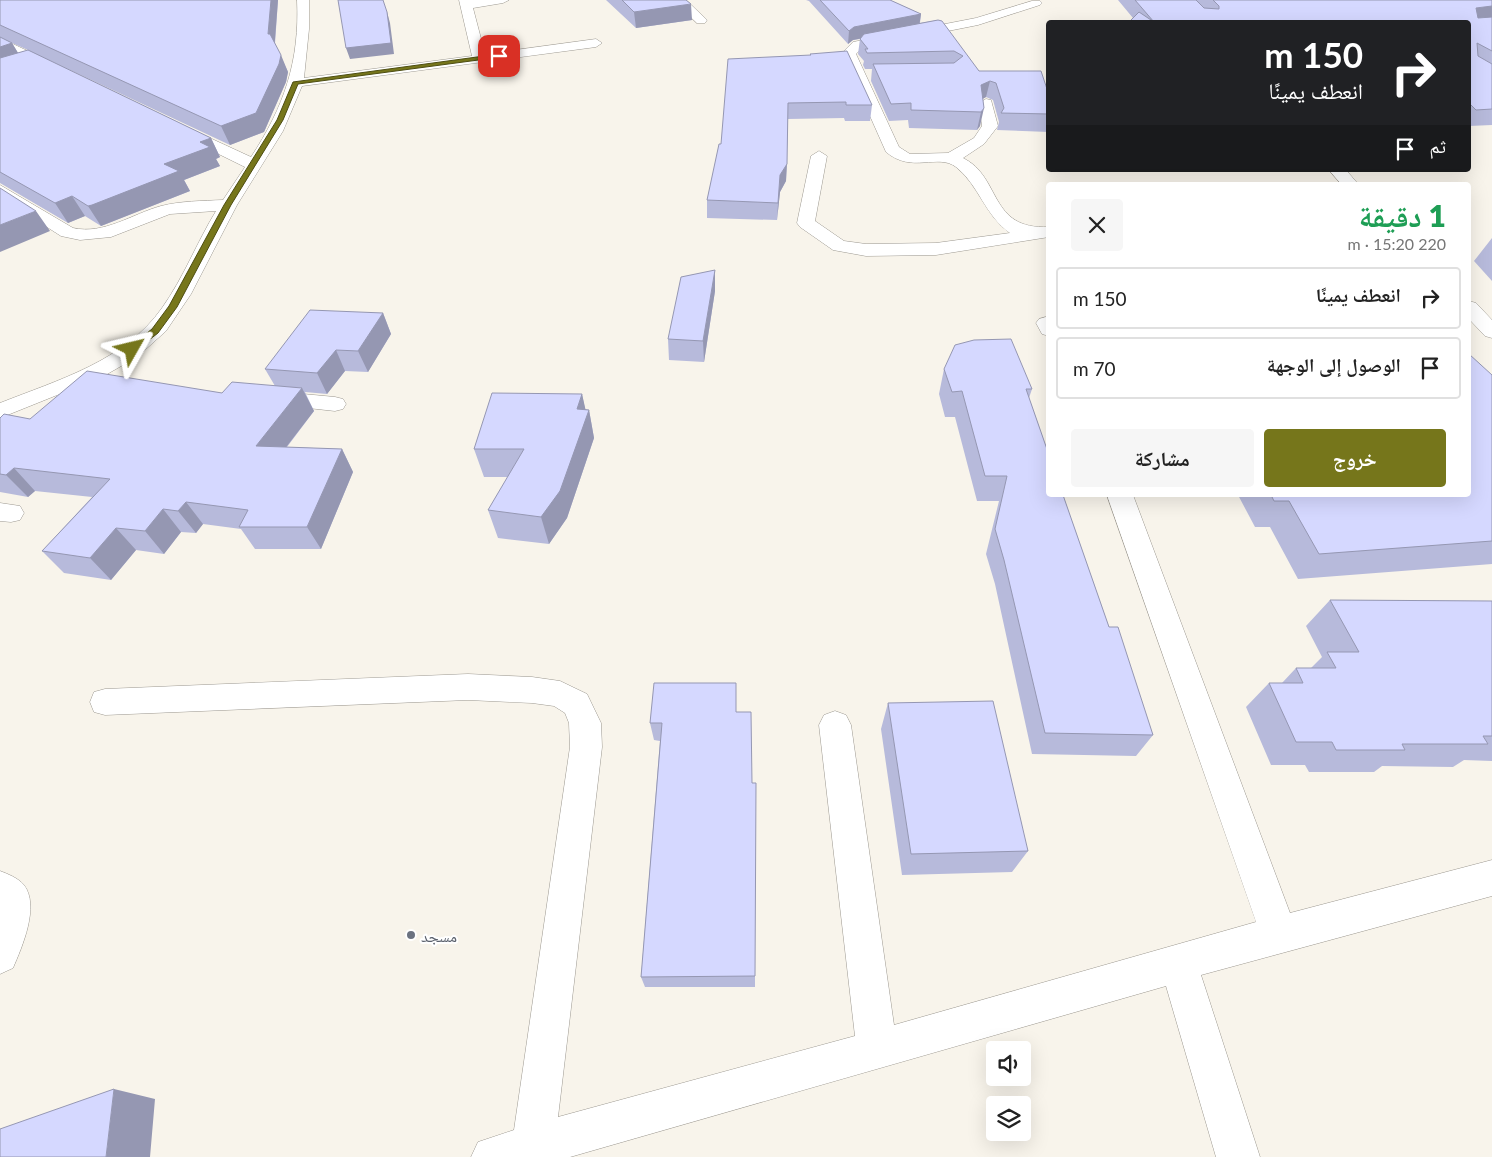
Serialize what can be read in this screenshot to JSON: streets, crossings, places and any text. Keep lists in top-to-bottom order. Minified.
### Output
{"places":["مسجد"],"page":{"turn":["150 m","انعطف يمينًا"],"then":"ثم","heading":["1 دقيقة","220 m · 15:20"],"list":[{"name":"انعطف يمينًا","value":"150 m"},{"name":"الوصول إلى الوجهة","value":"70 m"}],"buttons":["خروج","مشاركة"]}}
